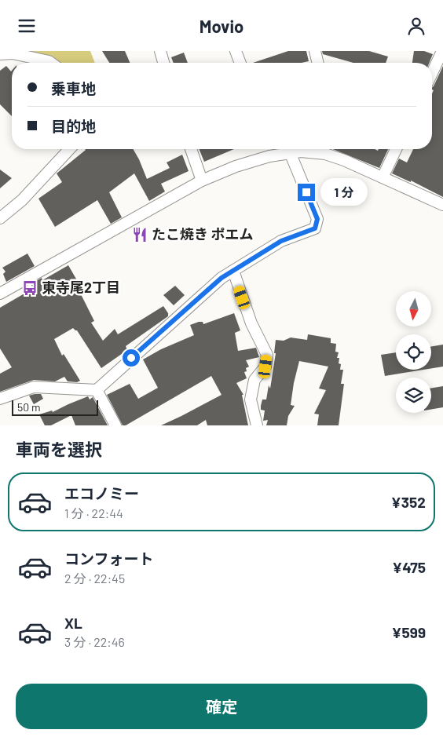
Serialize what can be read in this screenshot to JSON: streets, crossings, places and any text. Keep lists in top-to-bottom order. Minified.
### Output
{"places":{"restaurant":["たこ焼き ポエム"],"bus stop":["東寺尾2丁目"]},"scale_bar":"50 m","north":"bottom","page":{"header":"Movio","banner":["乗車地","目的地"],"bubble":"1 分","scale":"50 m","heading":"車両を選択","list":[{"name":"エコノミー","note":"1 分 · 22:44","value":"¥352"},{"name":"コンフォート","note":"2 分 · 22:45","value":"¥475"},{"name":"XL","note":"3 分 · 22:46","value":"¥599"}],"buttons":"確定"}}
